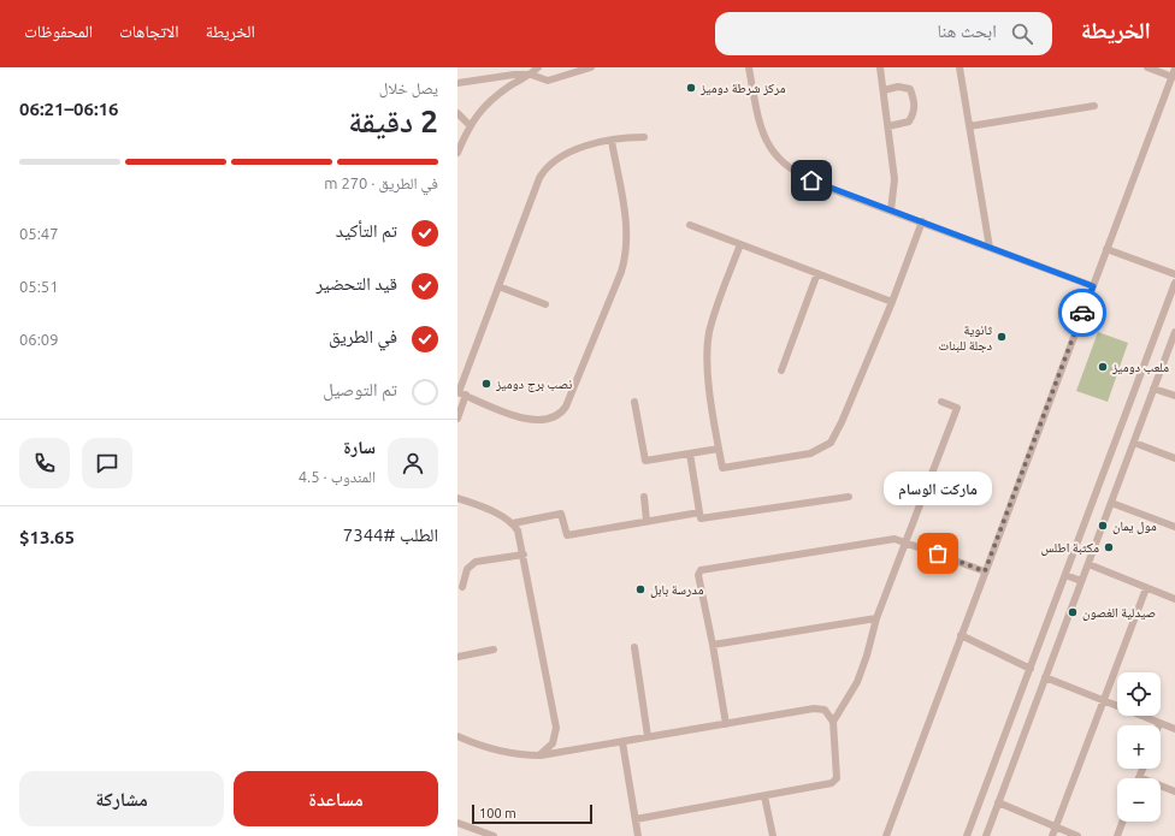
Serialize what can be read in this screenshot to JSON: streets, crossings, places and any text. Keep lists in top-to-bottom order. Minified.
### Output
{"places":["مركز شرطة دوميز","ثانوية دجلة للبنات","ملعب دوميز","نصب برج دوميز","مول يمان","مكتبة اطلس","ماركت الوسام","مدرسة بابل","صيدلية الغصون"],"scale_bar":"100 m","page":{"header":"الخريطة","search":"ابحث هنا","nav":["الخريطة","الاتجاهات","المحفوظات"],"heading":["2 دقيقة","يصل خلال","06:16–06:21"],"panel":["سارة","المندوب · 4.5","الطلب #7344","$13.65"],"bar":"في الطريق · 270 m","list":[["تم التأكيد","05:47"],["قيد التحضير","05:51"],["في الطريق","06:09"],"تم التوصيل"],"bubble":"ماركت الوسام","map_buttons":["+","−"],"buttons":["مساعدة","مشاركة"],"scale":"100 m"}}
